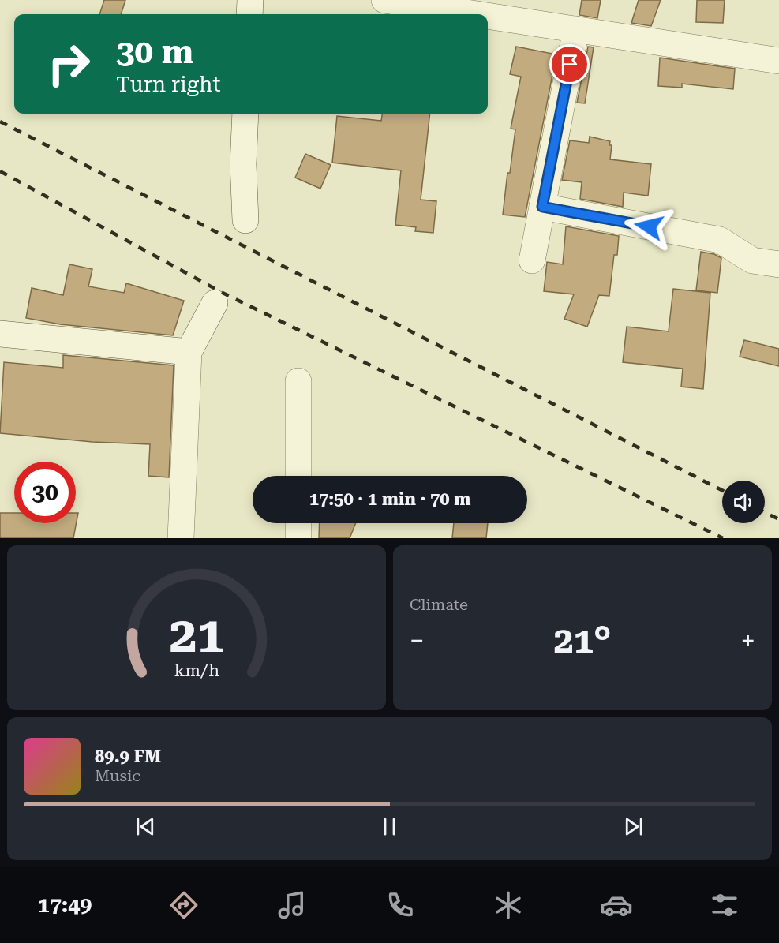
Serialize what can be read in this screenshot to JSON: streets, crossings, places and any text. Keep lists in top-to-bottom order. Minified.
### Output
{"page":{"turn":["30 m","Turn right"],"limit":"30","trip":"17:50 · 1 min · 70 m","tile":"Climate","heat":["−","21°","+"],"song":["89.9 FM","Music"],"tabs":"17:49","gauge":["21","km/h"]}}
